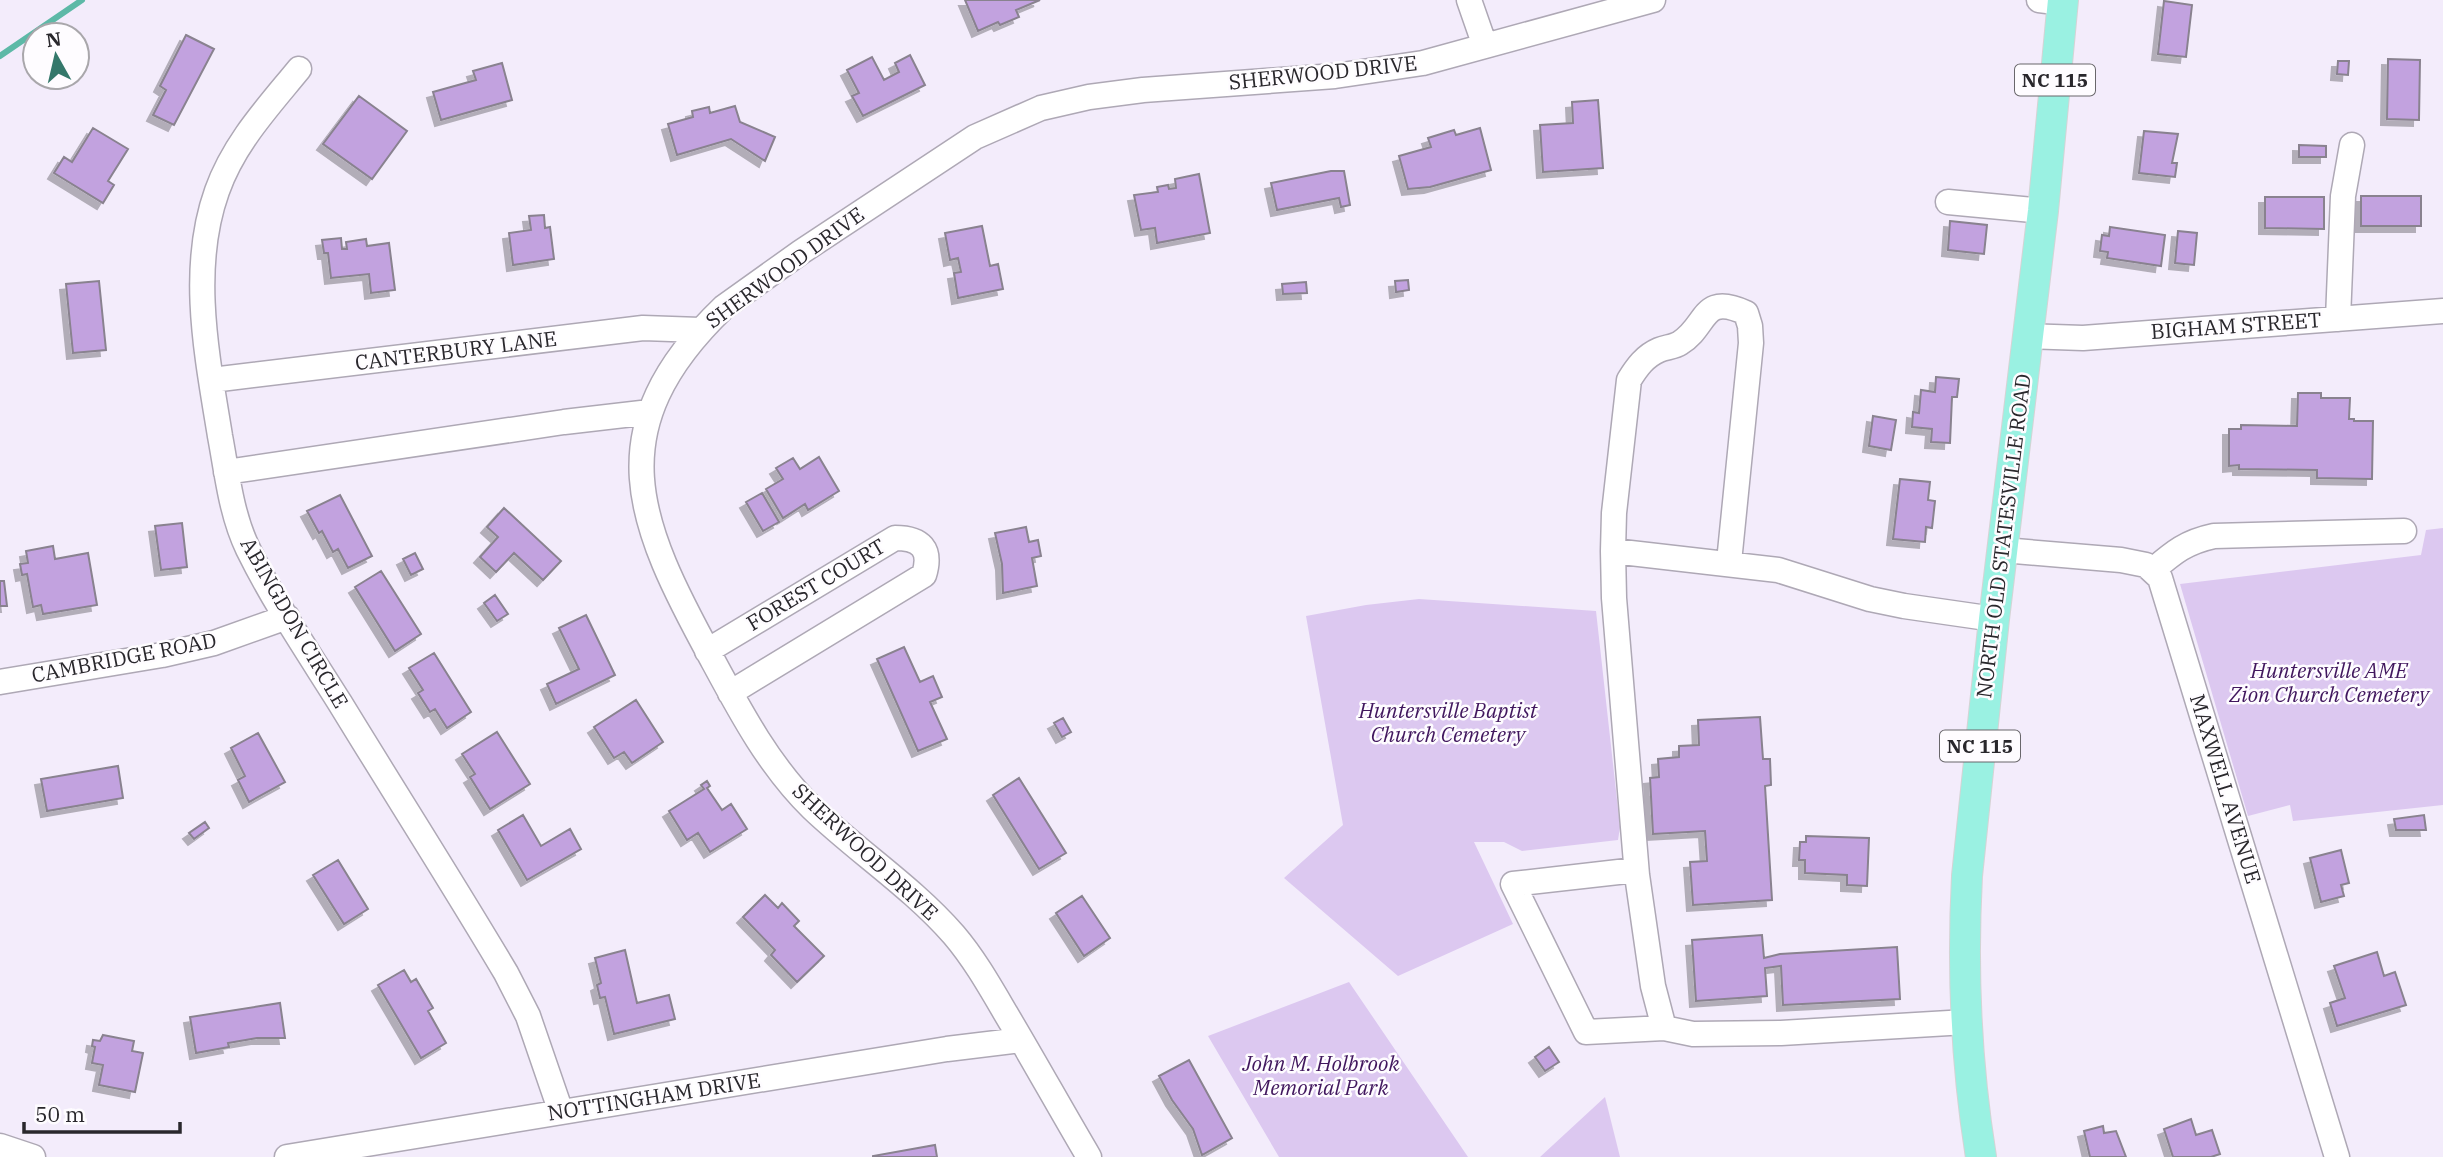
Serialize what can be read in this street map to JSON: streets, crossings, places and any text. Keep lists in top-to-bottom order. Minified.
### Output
{"streets":{"main road":["NC 115","NORTH OLD STATESVILLE ROAD"],"street":["SHERWOOD DRIVE","BIGHAM STREET","CANTERBURY LANE","FOREST COURT","ABINGDON CIRCLE","CAMBRIDGE ROAD","MAXWELL AVENUE","NOTTINGHAM DRIVE"]},"crossings":[["SHERWOOD DRIVE","CANTERBURY LANE"],["SHERWOOD DRIVE","FOREST COURT"],["SHERWOOD DRIVE","NOTTINGHAM DRIVE"],["BIGHAM STREET","NORTH OLD STATESVILLE ROAD"],["CANTERBURY LANE","ABINGDON CIRCLE"],["ABINGDON CIRCLE","CAMBRIDGE ROAD"],["ABINGDON CIRCLE","NOTTINGHAM DRIVE"]],"parks":["Huntersville AME Zion Church Cemetery","Huntersville Baptist Church Cemetery","John M. Holbrook Memorial Park"],"scale_bar":"50 m","north":"top"}
